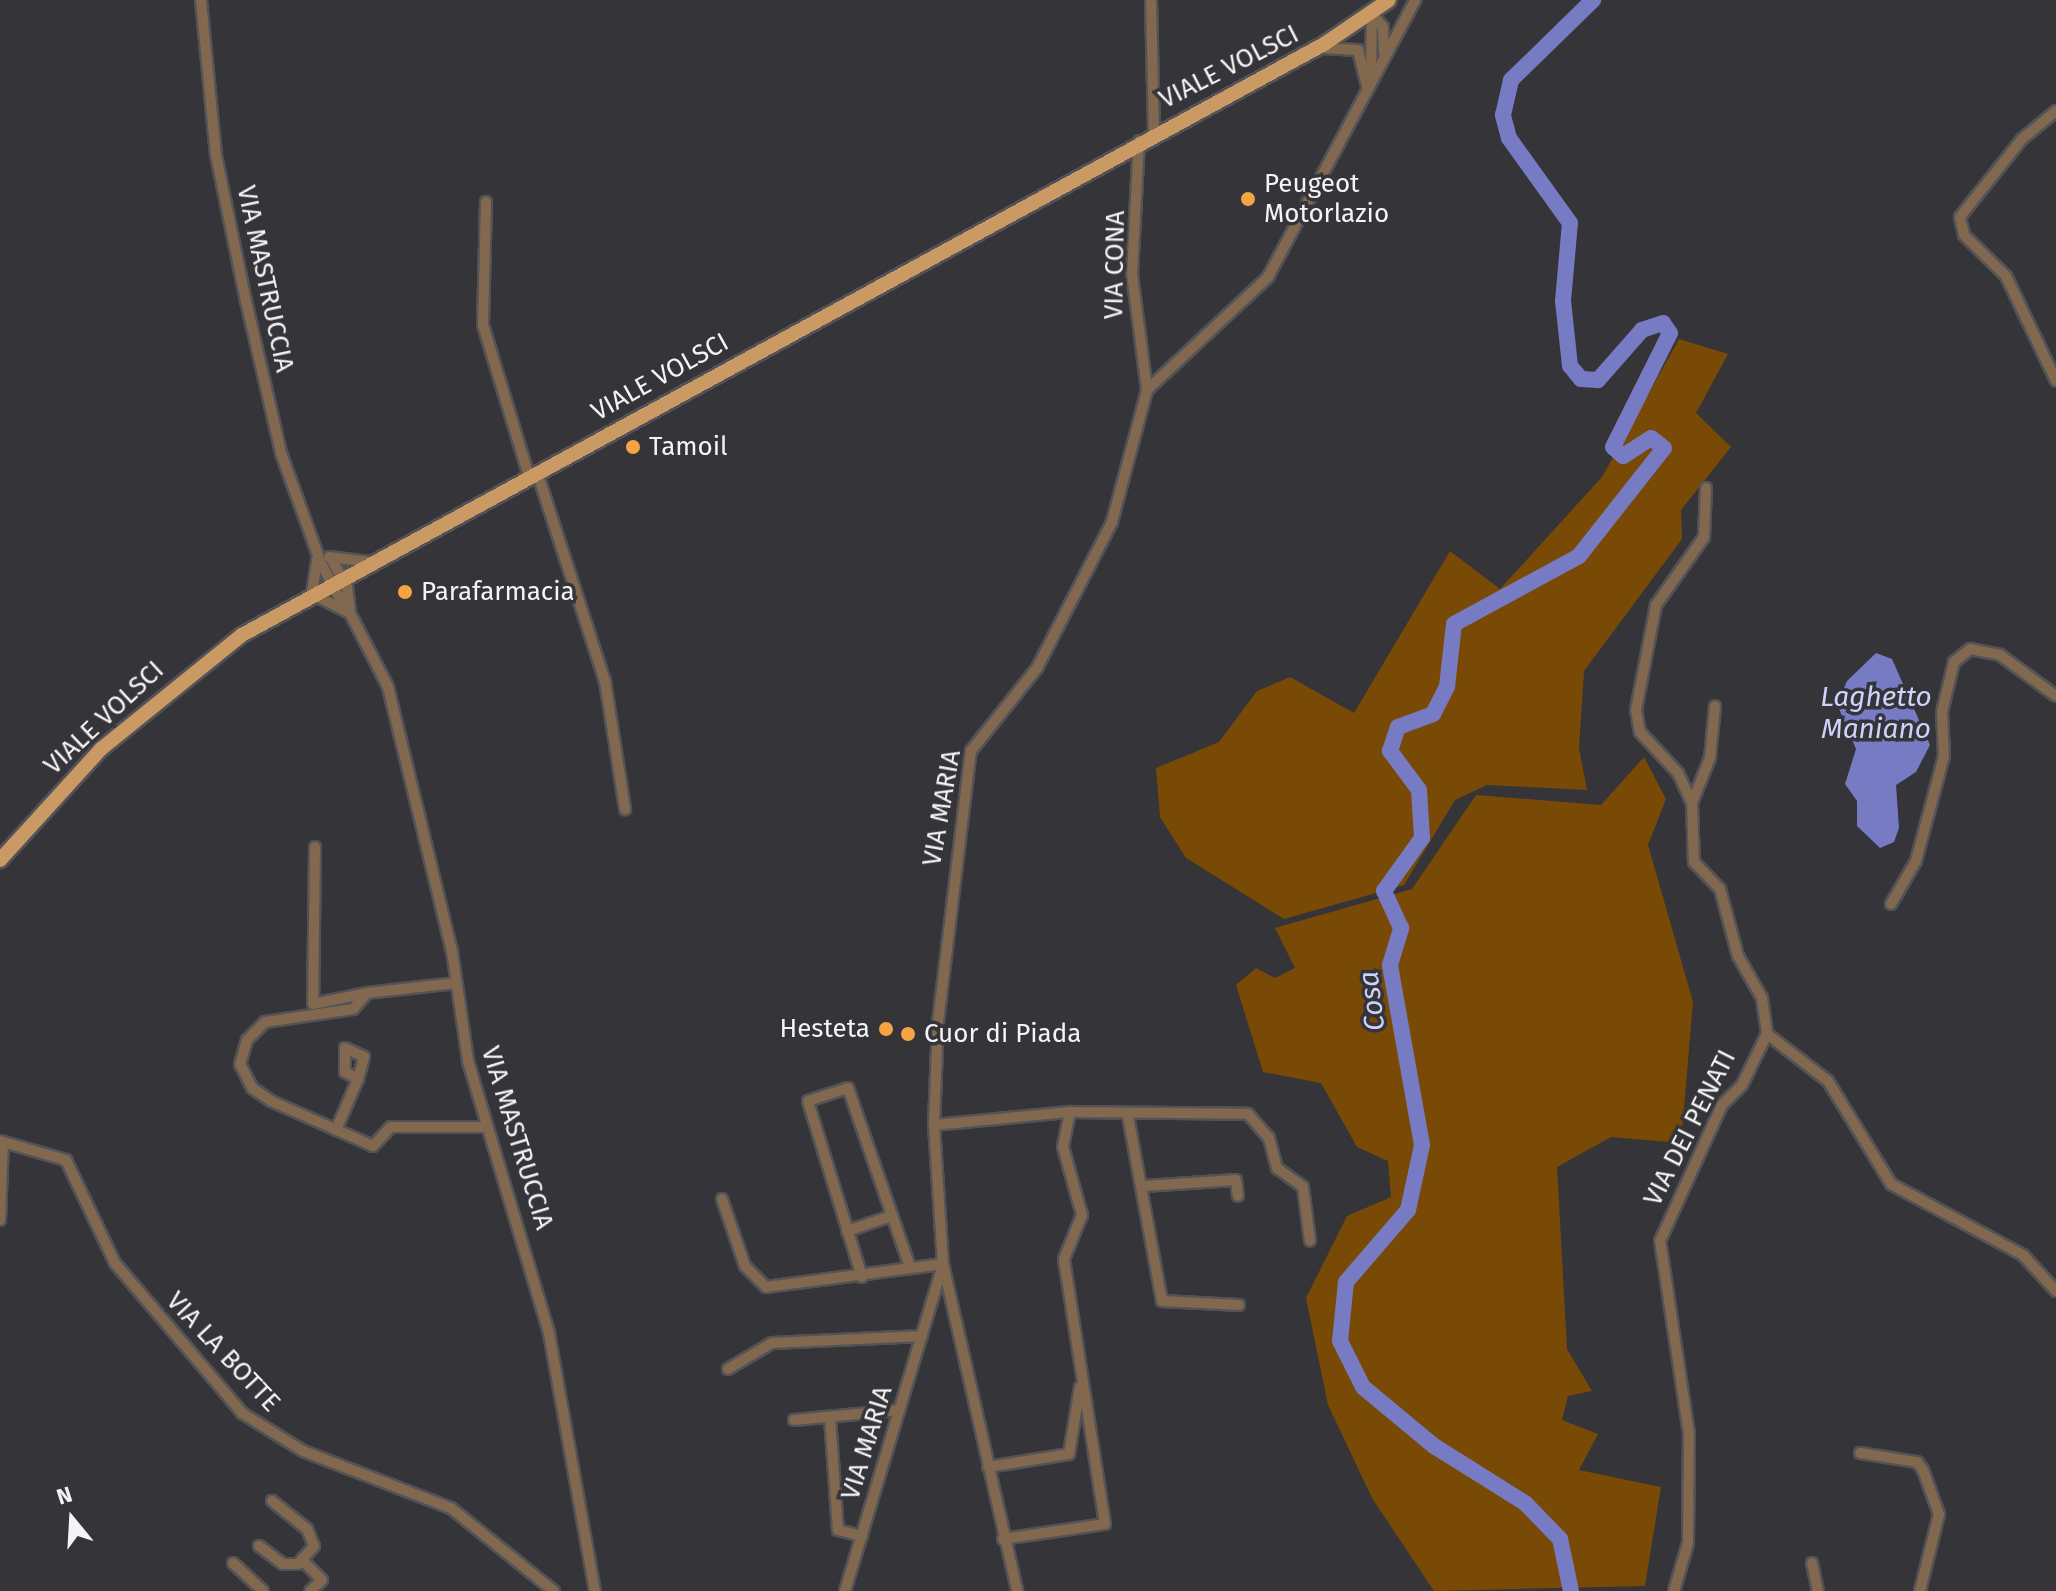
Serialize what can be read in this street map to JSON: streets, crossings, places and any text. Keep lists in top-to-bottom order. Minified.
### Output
{"streets":{"main road":["VIALE VOLSCI"],"street":["VIA CONA","VIA MASTRUCCIA","VIA MARIA","VIA DEI PENATI","VIA LA BOTTE"]},"crossings":[["VIALE VOLSCI","VIA CONA"],["VIALE VOLSCI","VIA MASTRUCCIA"],["VIA CONA","VIA MARIA"]],"water":["Laghetto Maniano","Cosa"],"places":["Peugeot Motorlazio","Tamoil","Parafarmacia","Hesteta","Cuor di Piada"],"north":"top"}
